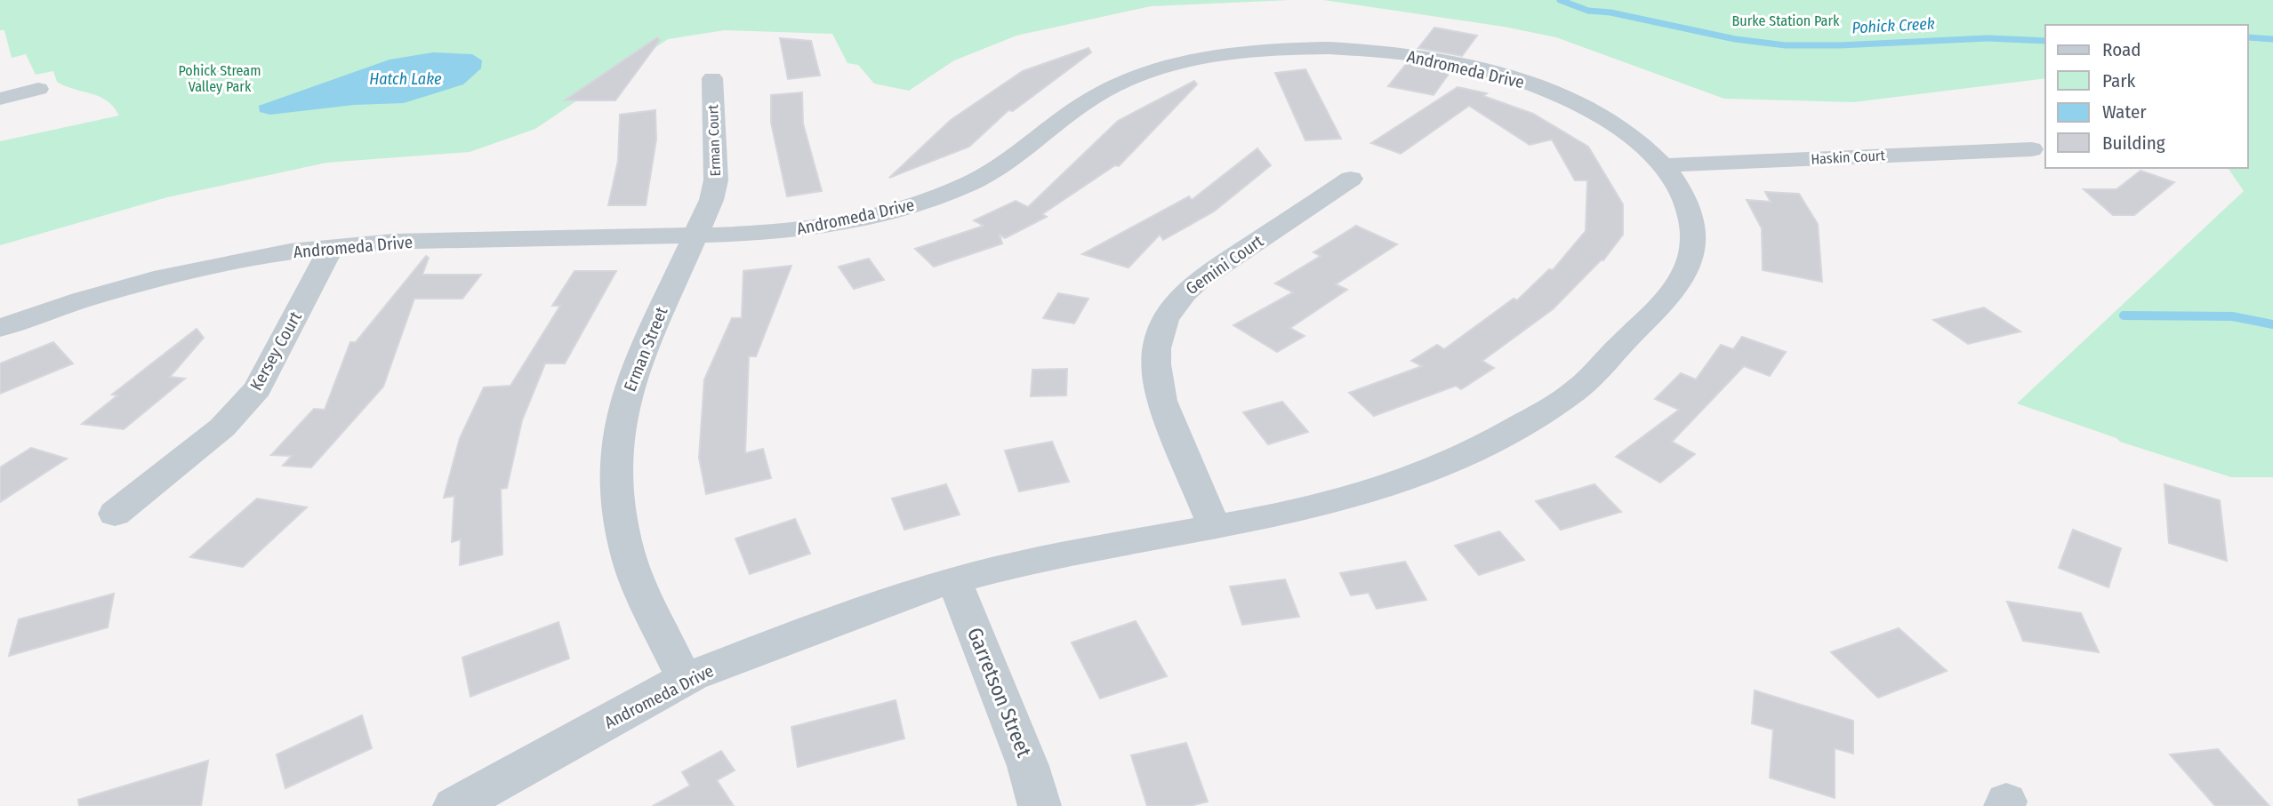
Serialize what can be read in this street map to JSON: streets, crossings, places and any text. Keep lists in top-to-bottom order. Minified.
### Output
{"streets":{"street":["Andromeda Drive","Erman Court","Haskin Court","Gemini Court","Erman Street","Kersey Court","Garretson Street"]},"crossings":[["Andromeda Drive","Erman Court"],["Andromeda Drive","Haskin Court"],["Andromeda Drive","Gemini Court"],["Andromeda Drive","Erman Street"],["Andromeda Drive","Kersey Court"],["Andromeda Drive","Garretson Street"],["Erman Court","Erman Street"]],"water":["Pohick Creek","Hatch Lake"],"parks":["Burke Station Park","Pohick Stream Valley Park"],"legend":["Road","Park","Water","Building"]}
